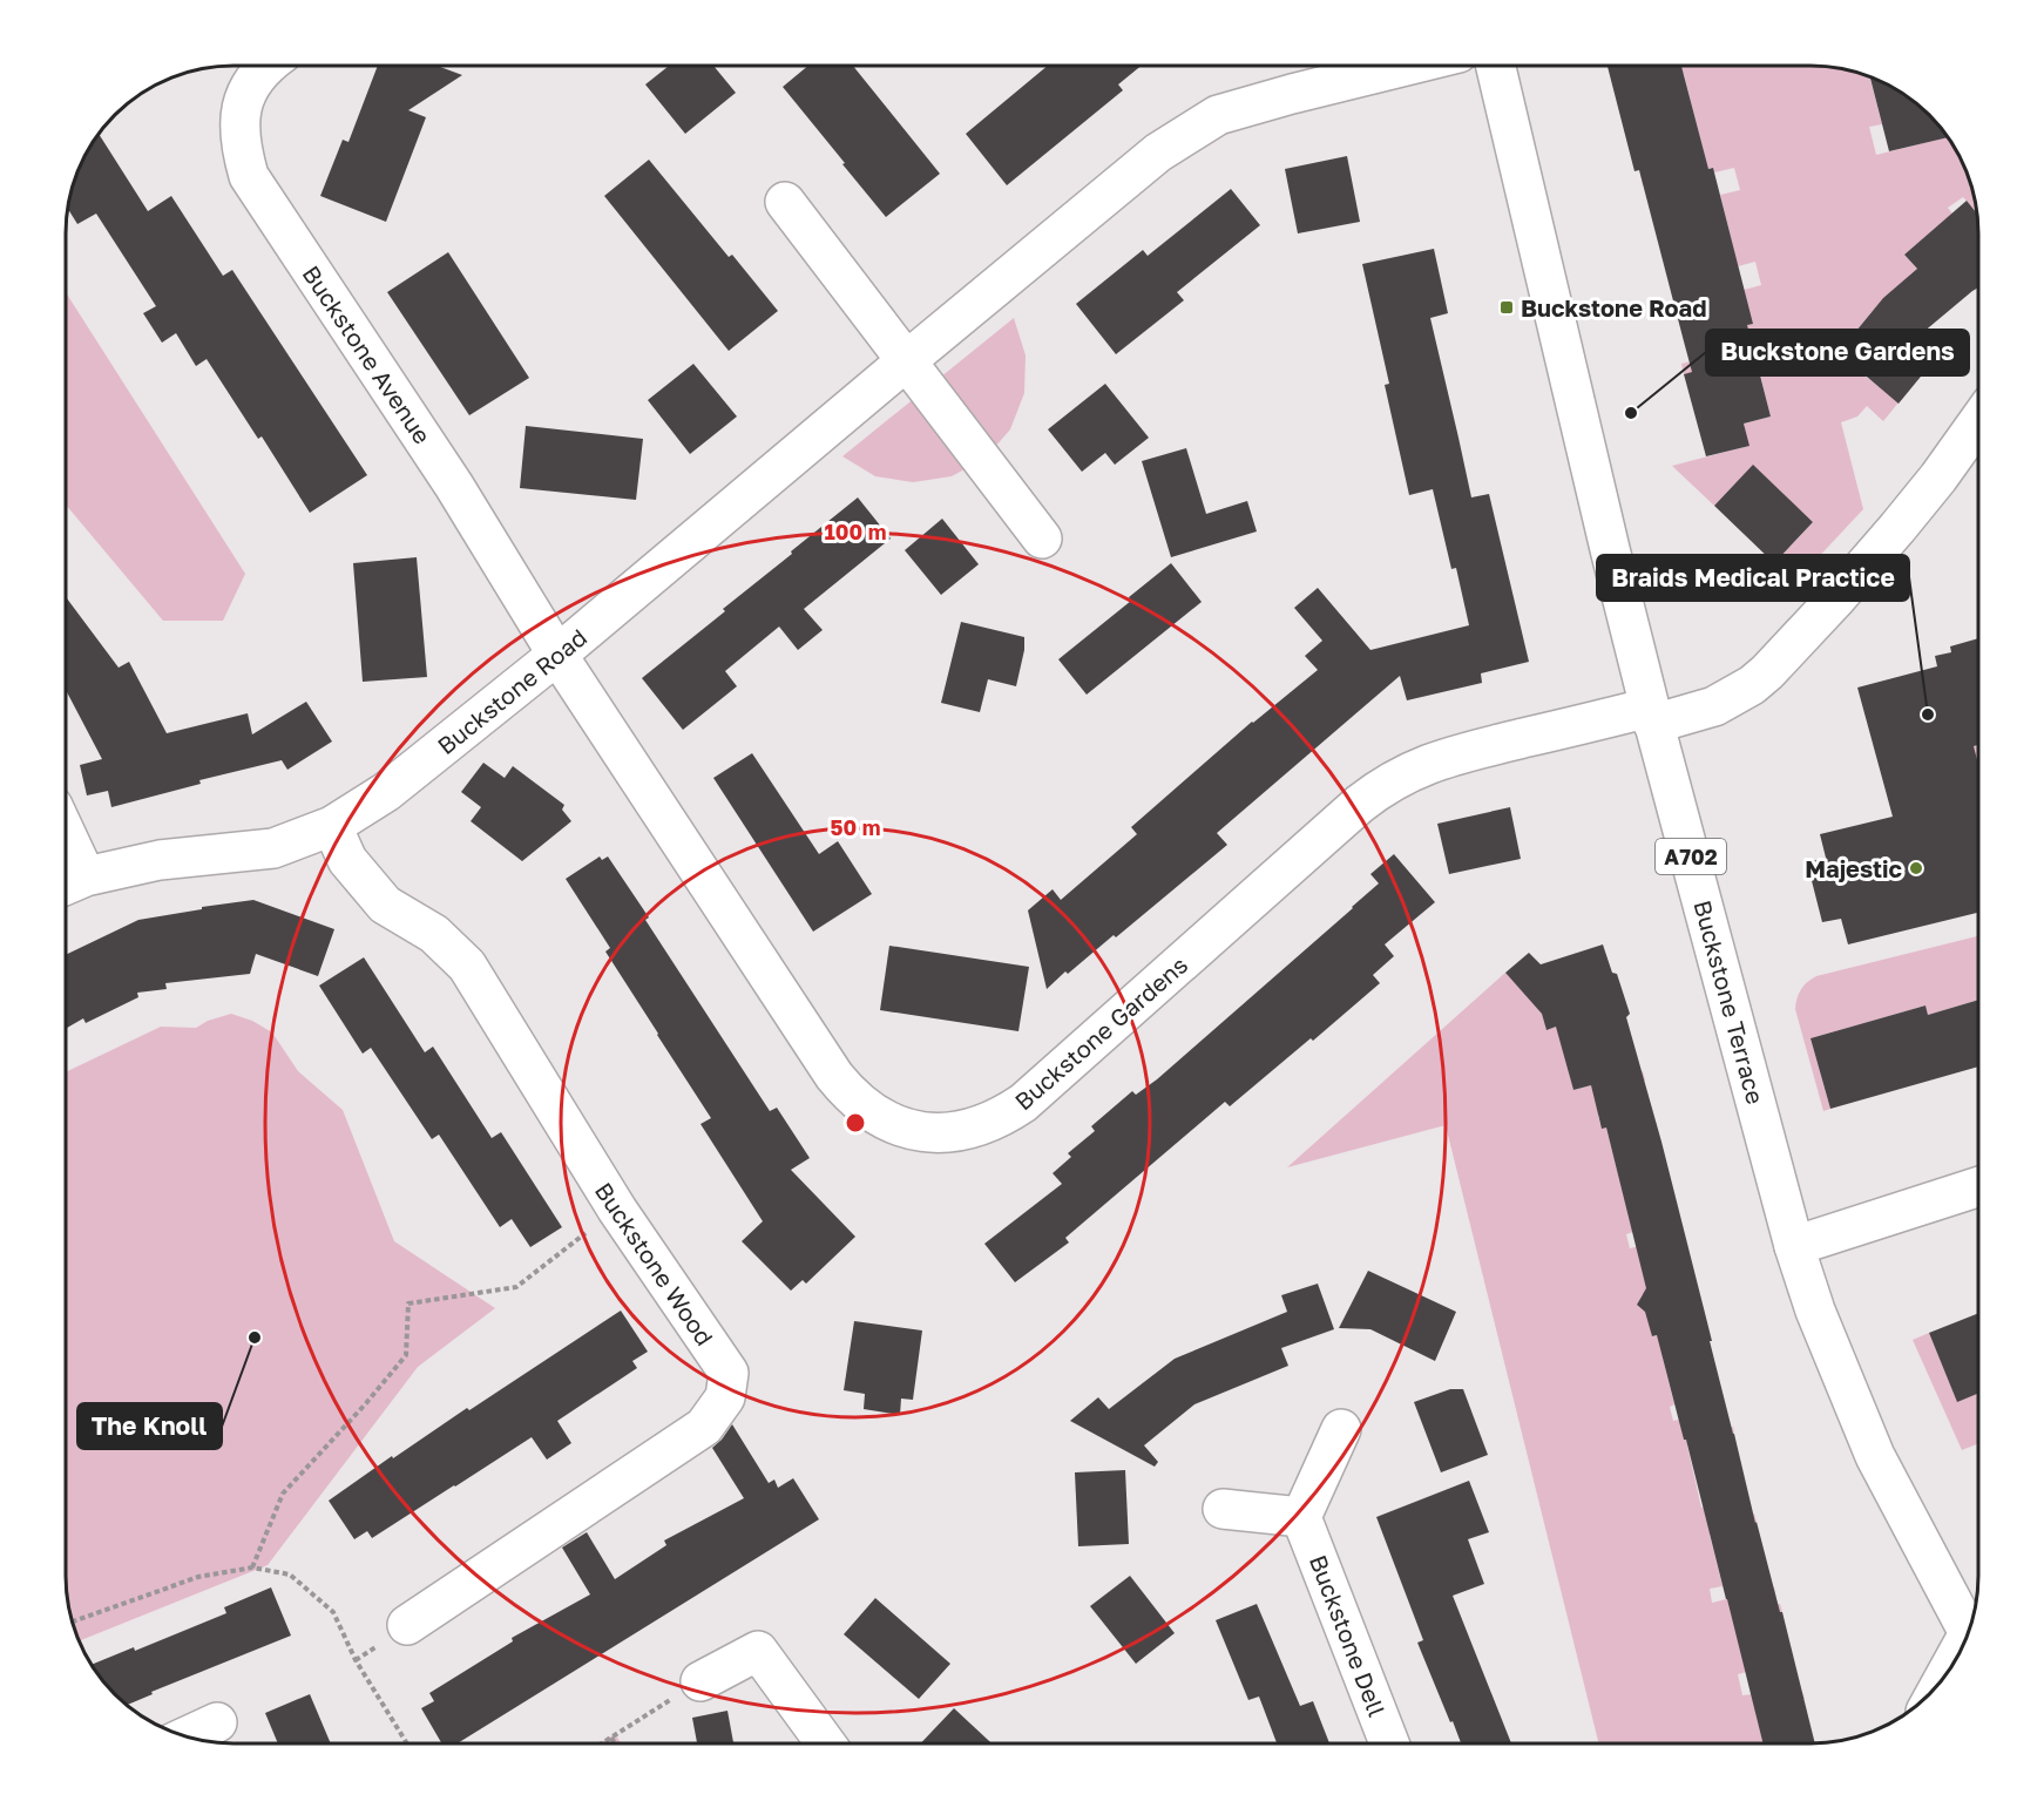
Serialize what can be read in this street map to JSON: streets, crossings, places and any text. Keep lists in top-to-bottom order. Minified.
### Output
{"streets":{"street":["Buckstone Avenue","Buckstone Road","A702","Buckstone Terrace","Buckstone Gardens","Buckstone Wood","Buckstone Dell"]},"crossings":[["Buckstone Avenue","Buckstone Road"],["Buckstone Avenue","Buckstone Gardens"],["Buckstone Road","Buckstone Gardens"],["Buckstone Road","Buckstone Wood"],["Buckstone Terrace","Buckstone Gardens"]],"places":{"transit":["Buckstone Road"],"other":["Buckstone Gardens","Braids Medical Practice","Majestic","The Knoll"]},"rings":["100 m","50 m"]}
